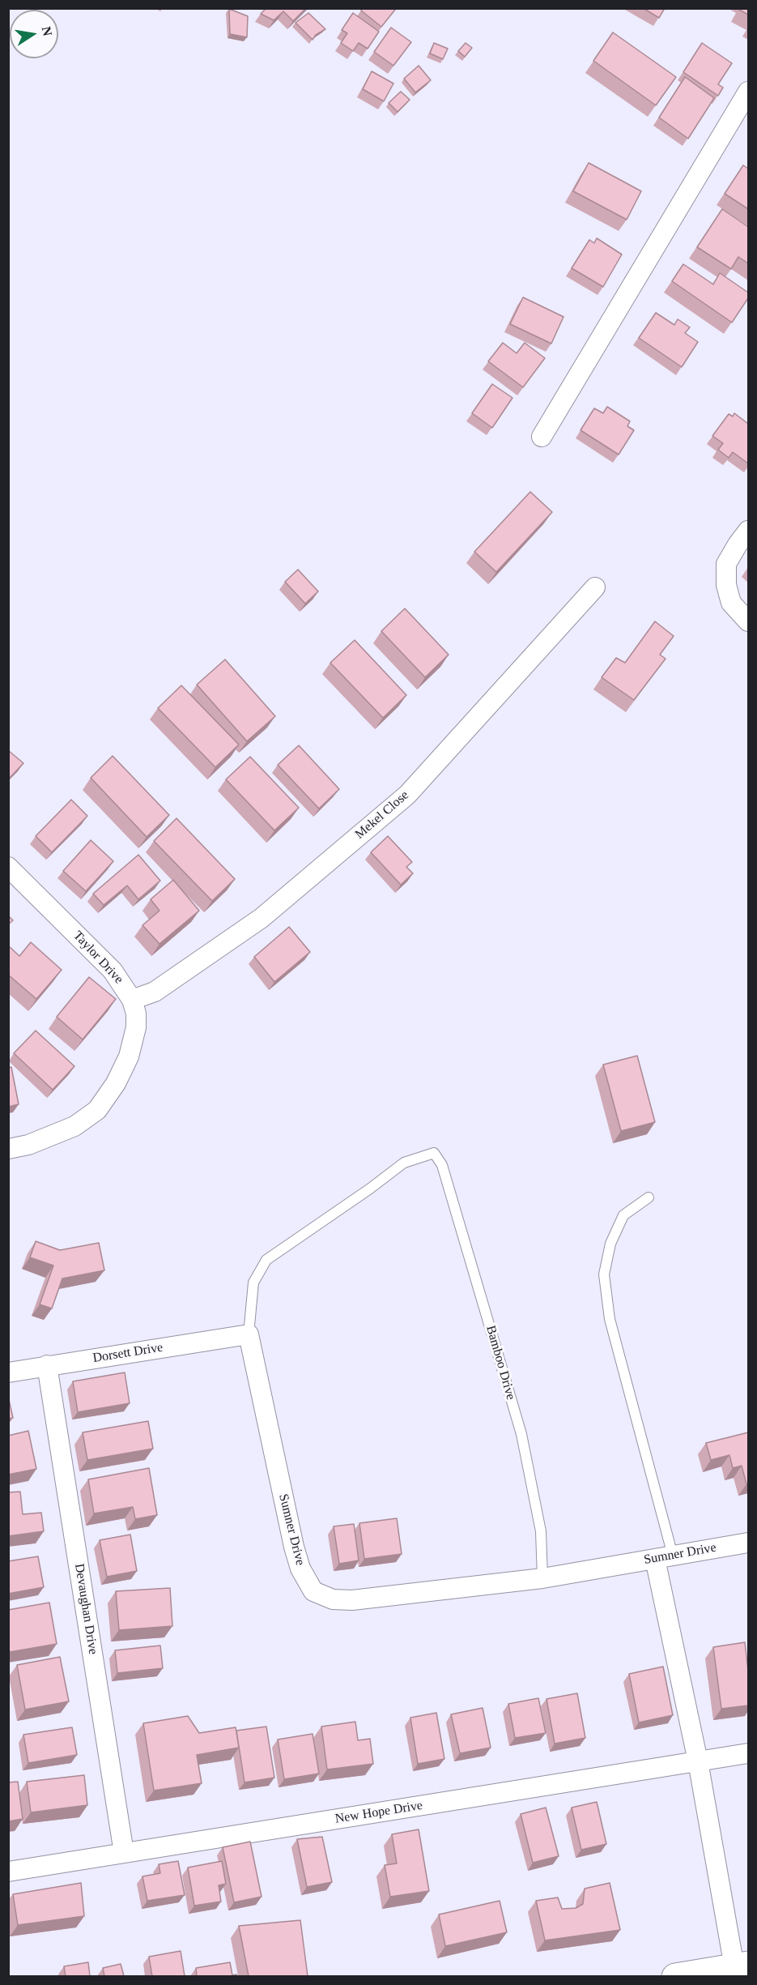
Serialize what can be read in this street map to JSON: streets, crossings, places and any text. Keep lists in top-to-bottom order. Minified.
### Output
{"streets":{"street":["Mekel Close","Taylor Drive","Dorsett Drive","Sumner Drive","Devaughan Drive","New Hope Drive"],"lane":["Bamboo Drive"]},"crossings":[["Mekel Close","Taylor Drive"],["Dorsett Drive","Sumner Drive"],["Dorsett Drive","Devaughan Drive"],["Bamboo Drive","Sumner Drive"],["Devaughan Drive","New Hope Drive"]],"north":"right"}
